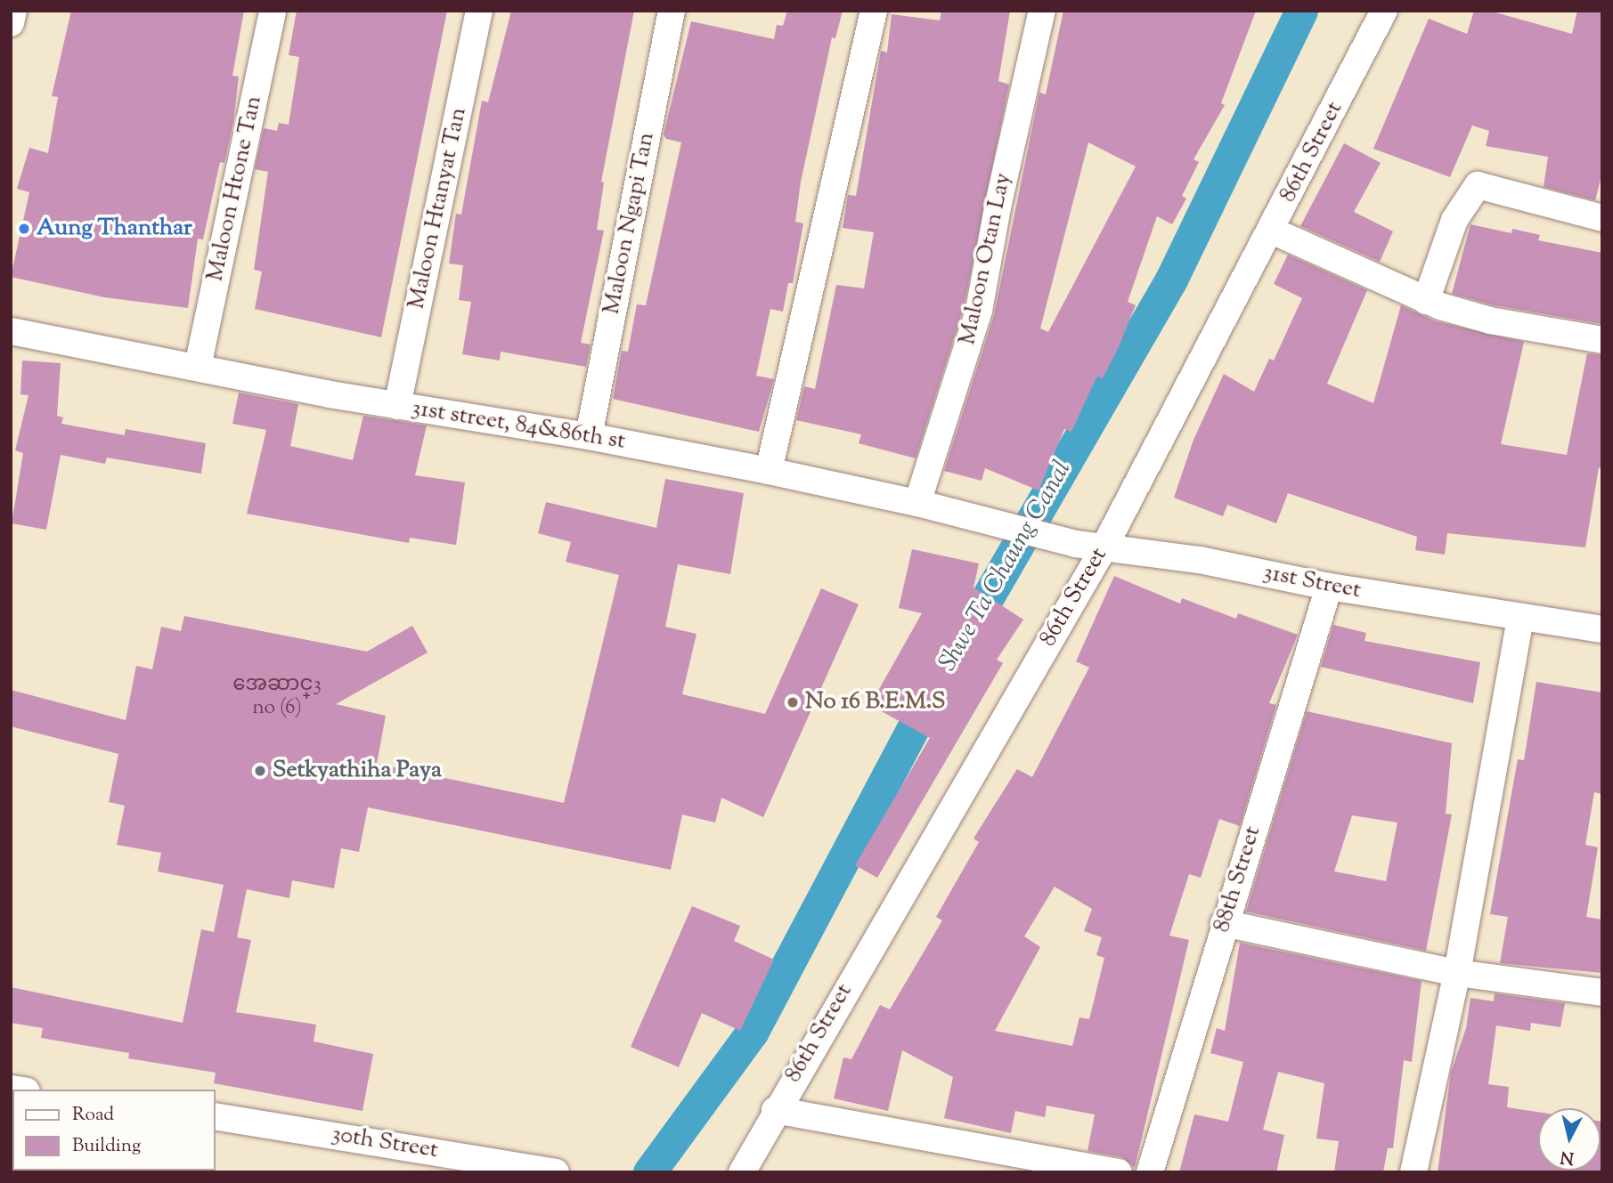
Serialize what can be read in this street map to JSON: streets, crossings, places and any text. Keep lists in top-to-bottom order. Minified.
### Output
{"streets":{"street":["86th Street","Maloon Htone Tan","Maloon Htanyat Tan","Maloon Ngapi Tan","Maloon Otan Lay","31st street, 84&86th st","31st Street","88th Street","30th Street"]},"crossings":[["86th Street","31st Street"],["Maloon Htone Tan","31st street, 84&86th st"],["Maloon Htanyat Tan","31st street, 84&86th st"],["Maloon Ngapi Tan","31st street, 84&86th st"],["Maloon Otan Lay","31st street, 84&86th st"],["31st street, 84&86th st","31st Street"],["31st Street","88th Street"]],"water":["Shwe Ta Chaung Canal"],"places":["Aung Thanthar","No 16 B.E.M.S","Setkyathiha Paya"],"house_numbers":["အေဆာင္3 no (6)"],"legend":["Road","Building"],"north":"bottom"}
